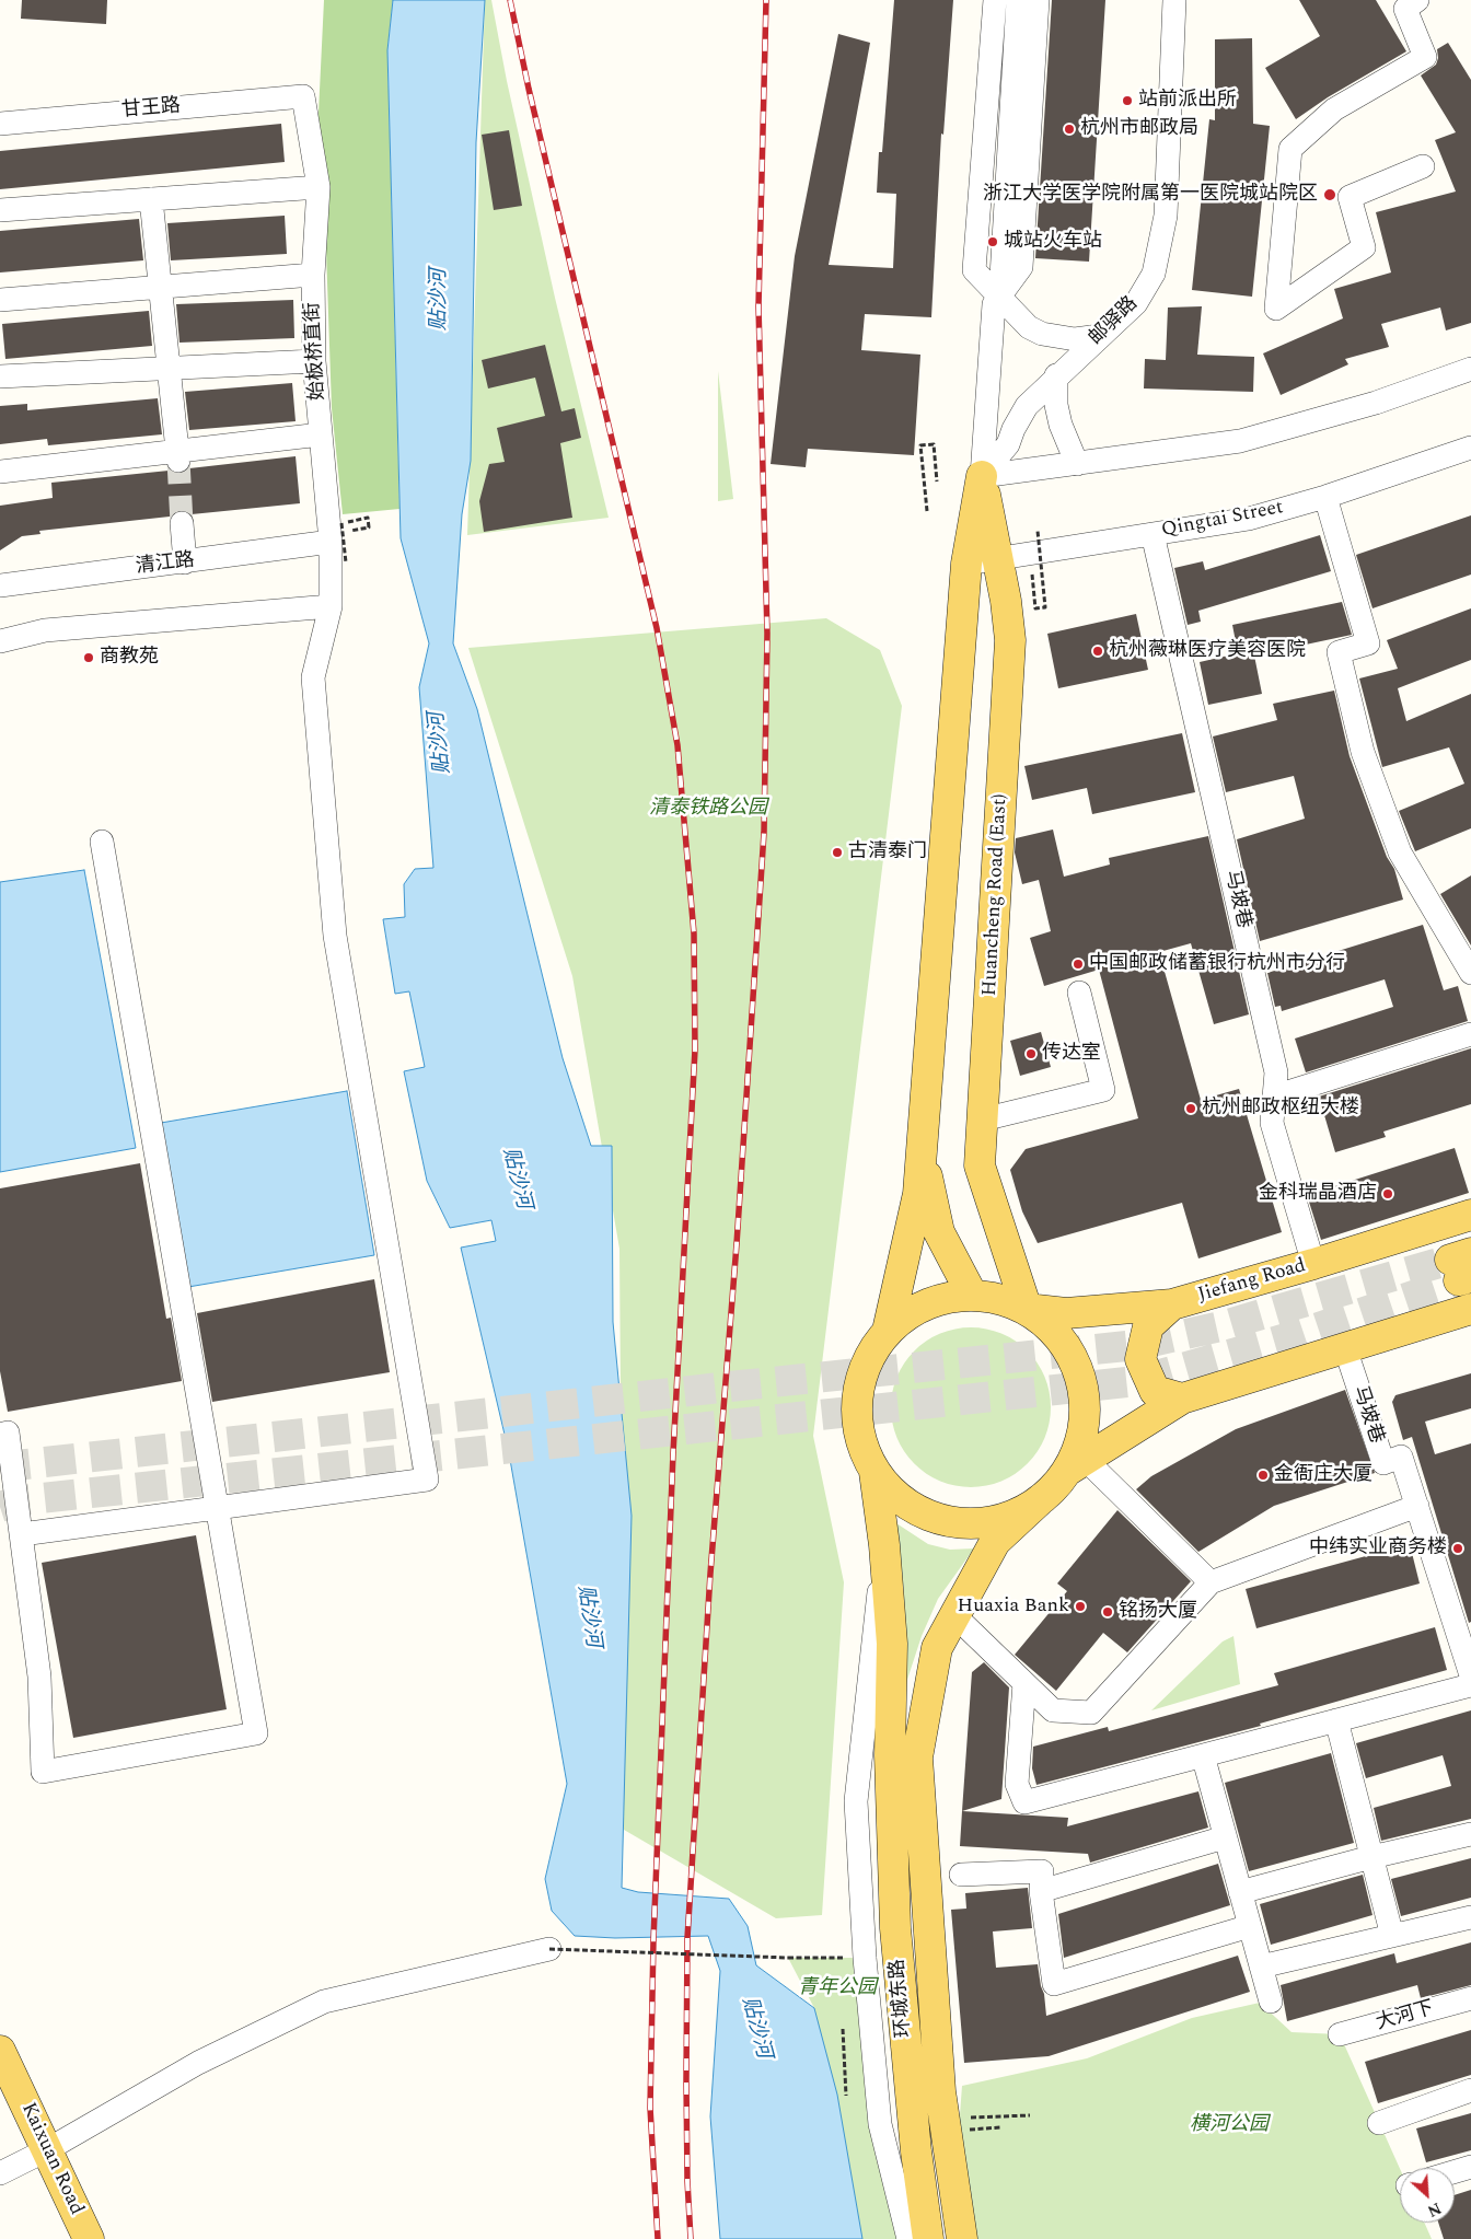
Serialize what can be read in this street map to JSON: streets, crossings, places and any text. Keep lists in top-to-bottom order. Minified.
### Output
{"streets":{"main road":["Huancheng Road (East)","Jiefang Road","环城东路","Kaixuan Road"],"street":["甘王路","邮驿路","始板桥直街","Qingtai Street","清江路","马坡巷","大河下"]},"crossings":[["甘王路","始板桥直街"],["邮驿路","Huancheng Road (East)"],["始板桥直街","清江路"],["Qingtai Street","Huancheng Road (East)"],["Qingtai Street","马坡巷"],["Huancheng Road (East)","Jiefang Road"],["马坡巷","Jiefang Road"]],"water":["贴沙河"],"parks":["清泰铁路公园","青年公园","横河公园"],"places":["站前派出所","杭州市邮政局","浙江大学医学院附属第一医院城站院区","城站火车站","杭州薇琳医疗美容医院","商教苑","古清泰门","中国邮政储蓄银行杭州市分行","传达室","杭州邮政枢纽大楼","金科瑞晶酒店","金衙庄大厦","中纬实业商务楼","Huaxia Bank","铭扬大厦"],"north":"bottom right"}
